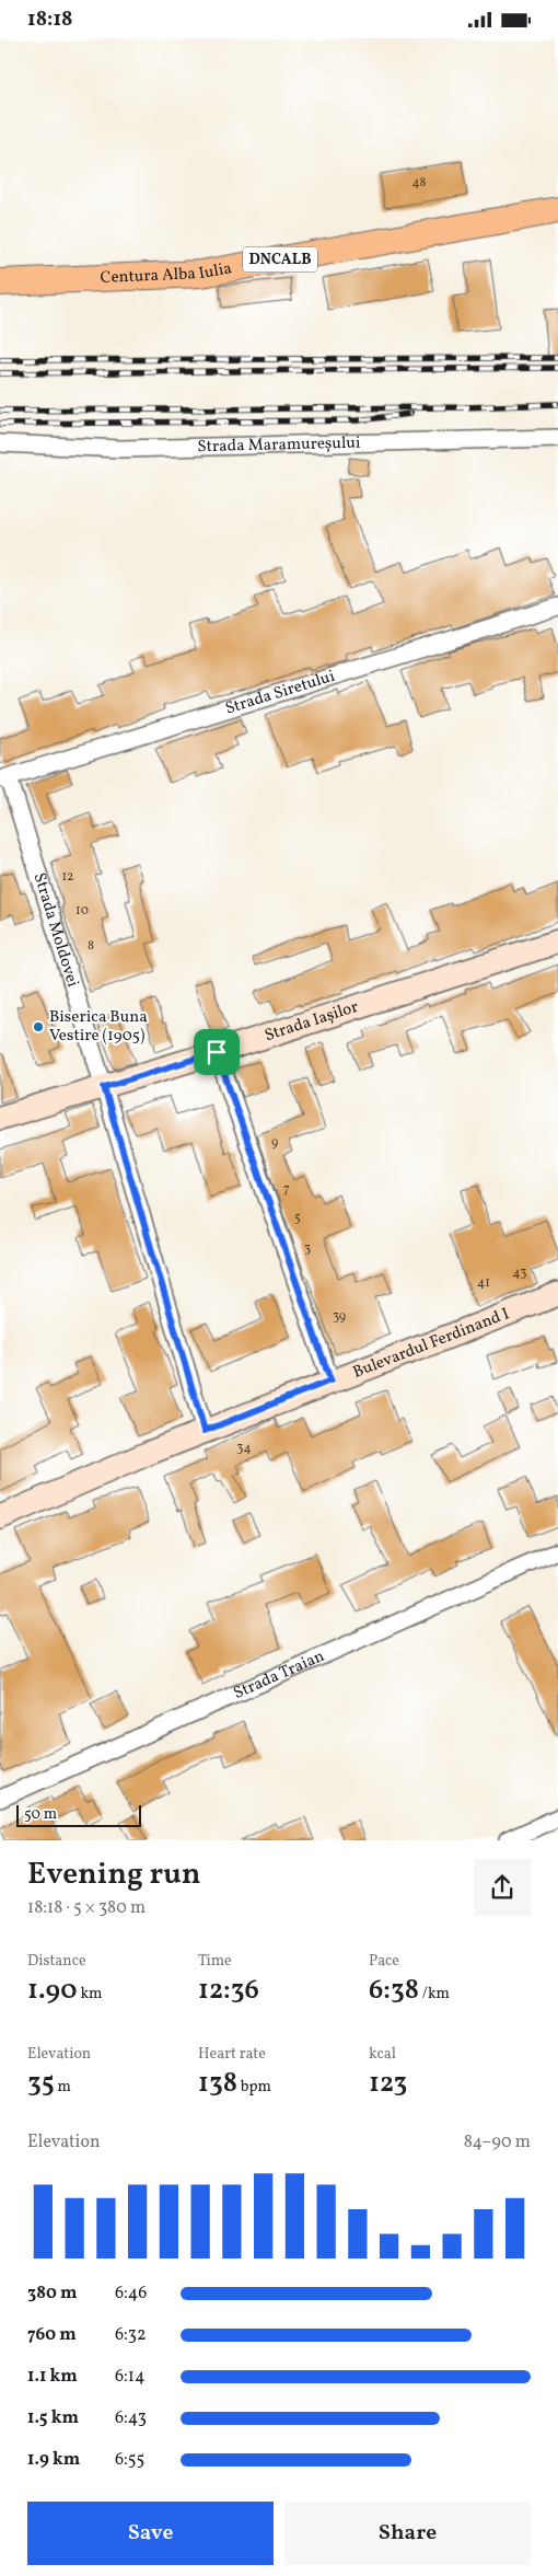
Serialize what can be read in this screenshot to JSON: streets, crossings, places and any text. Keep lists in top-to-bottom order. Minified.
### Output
{"streets":{"main road":["DNCALB","Centura Alba Iulia","Strada Iașilor","Bulevardul Ferdinand I"],"street":["Strada Maramureșului","Strada Siretului","Strada Moldovei","Strada Traian"]},"crossings":[["Strada Siretului","Strada Moldovei"],["Strada Moldovei","Strada Iașilor"],["Strada Moldovei","Bulevardul Ferdinand I"]],"places":["Biserica Buna Vestire (1905)"],"house_numbers":["48","12","10","8","9","7","5","3","43","41","39","34"],"scale_bar":"50 m","page":{"status":"18:18","scale":"50 m","heading":["Evening run","18:18 · 5 × 380 m"],"stats":[["Distance","1.90 km"],["Time","12:36"],["Pace","6:38 /km"],["Elevation","35 m"],["Heart rate","138 bpm"],["kcal","123"]],"chart":["Elevation","84–90 m"],"list":[{"name":"380 m","note":"6:46"},{"name":"760 m","note":"6:32"},{"name":"1.1 km","note":"6:14"},{"name":"1.5 km","note":"6:43"},{"name":"1.9 km","note":"6:55"}],"buttons":["Save","Share"]}}
